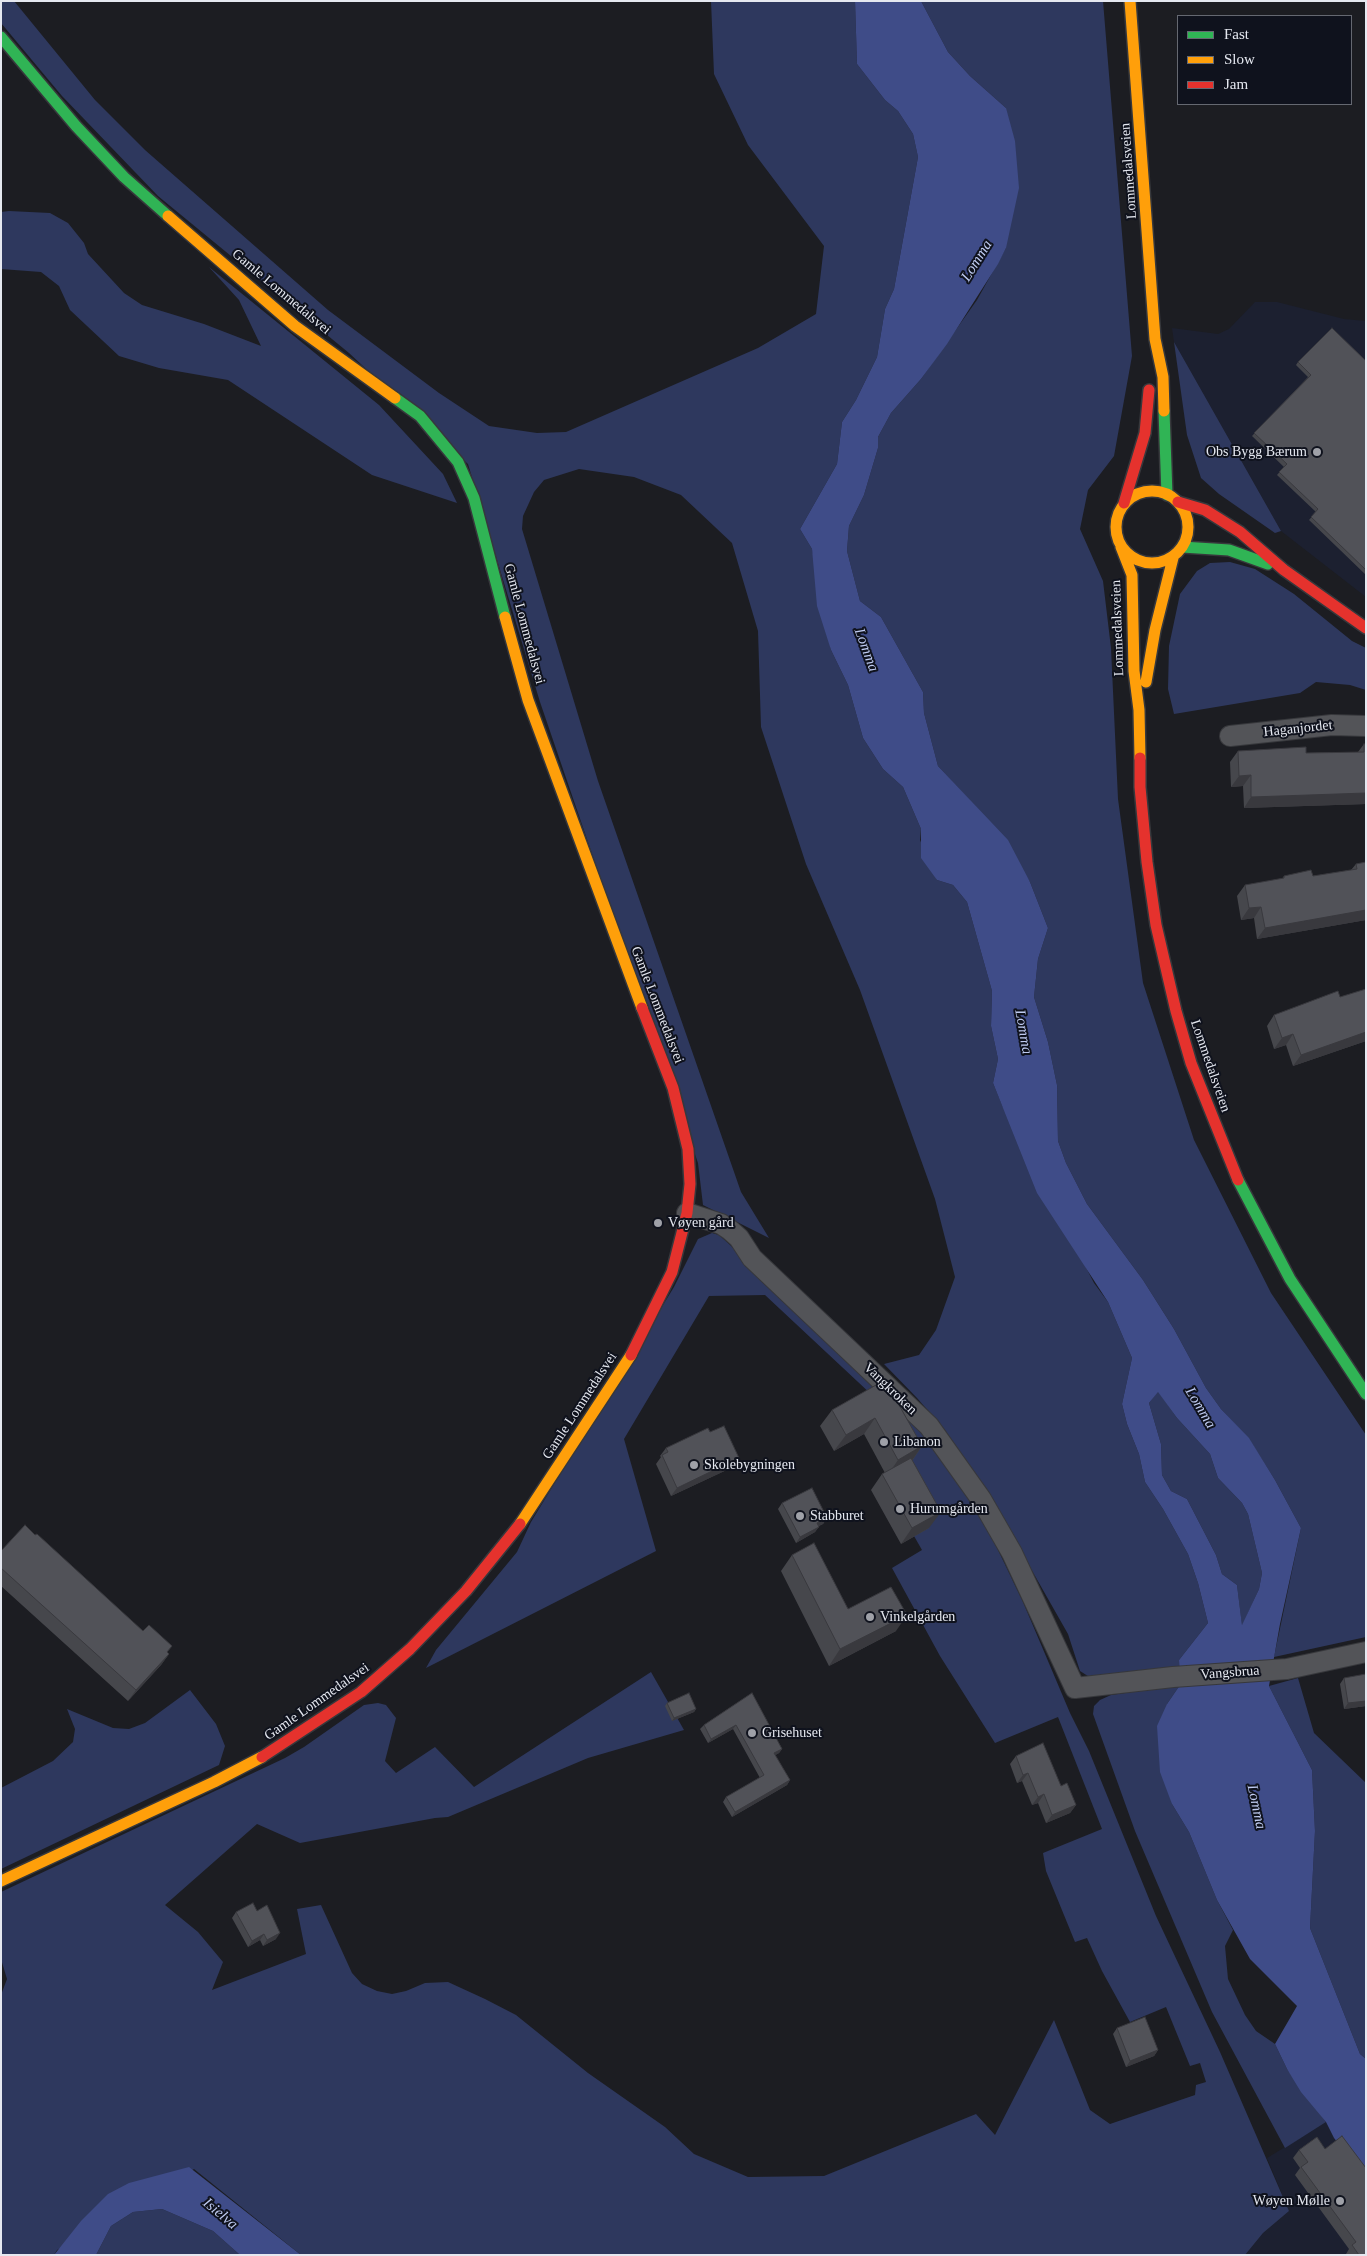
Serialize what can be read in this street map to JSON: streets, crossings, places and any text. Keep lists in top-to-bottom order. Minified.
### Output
{"streets":{"street":["Lommedalsveien","Gamle Lommedalsvei","Haganjordet","Vangkroken","Vangsbrua"]},"crossings":[["Gamle Lommedalsvei","Vangkroken"],["Vangkroken","Vangsbrua"]],"water":["Lomma","Isielva"],"places":["Obs Bygg Bærum","Vøyen gård","Libanon","Skolebygningen","Hurumgården","Stabburet","Vinkelgården","Grisehuset","Wøyen Mølle"],"legend":["Fast","Slow","Jam"]}
